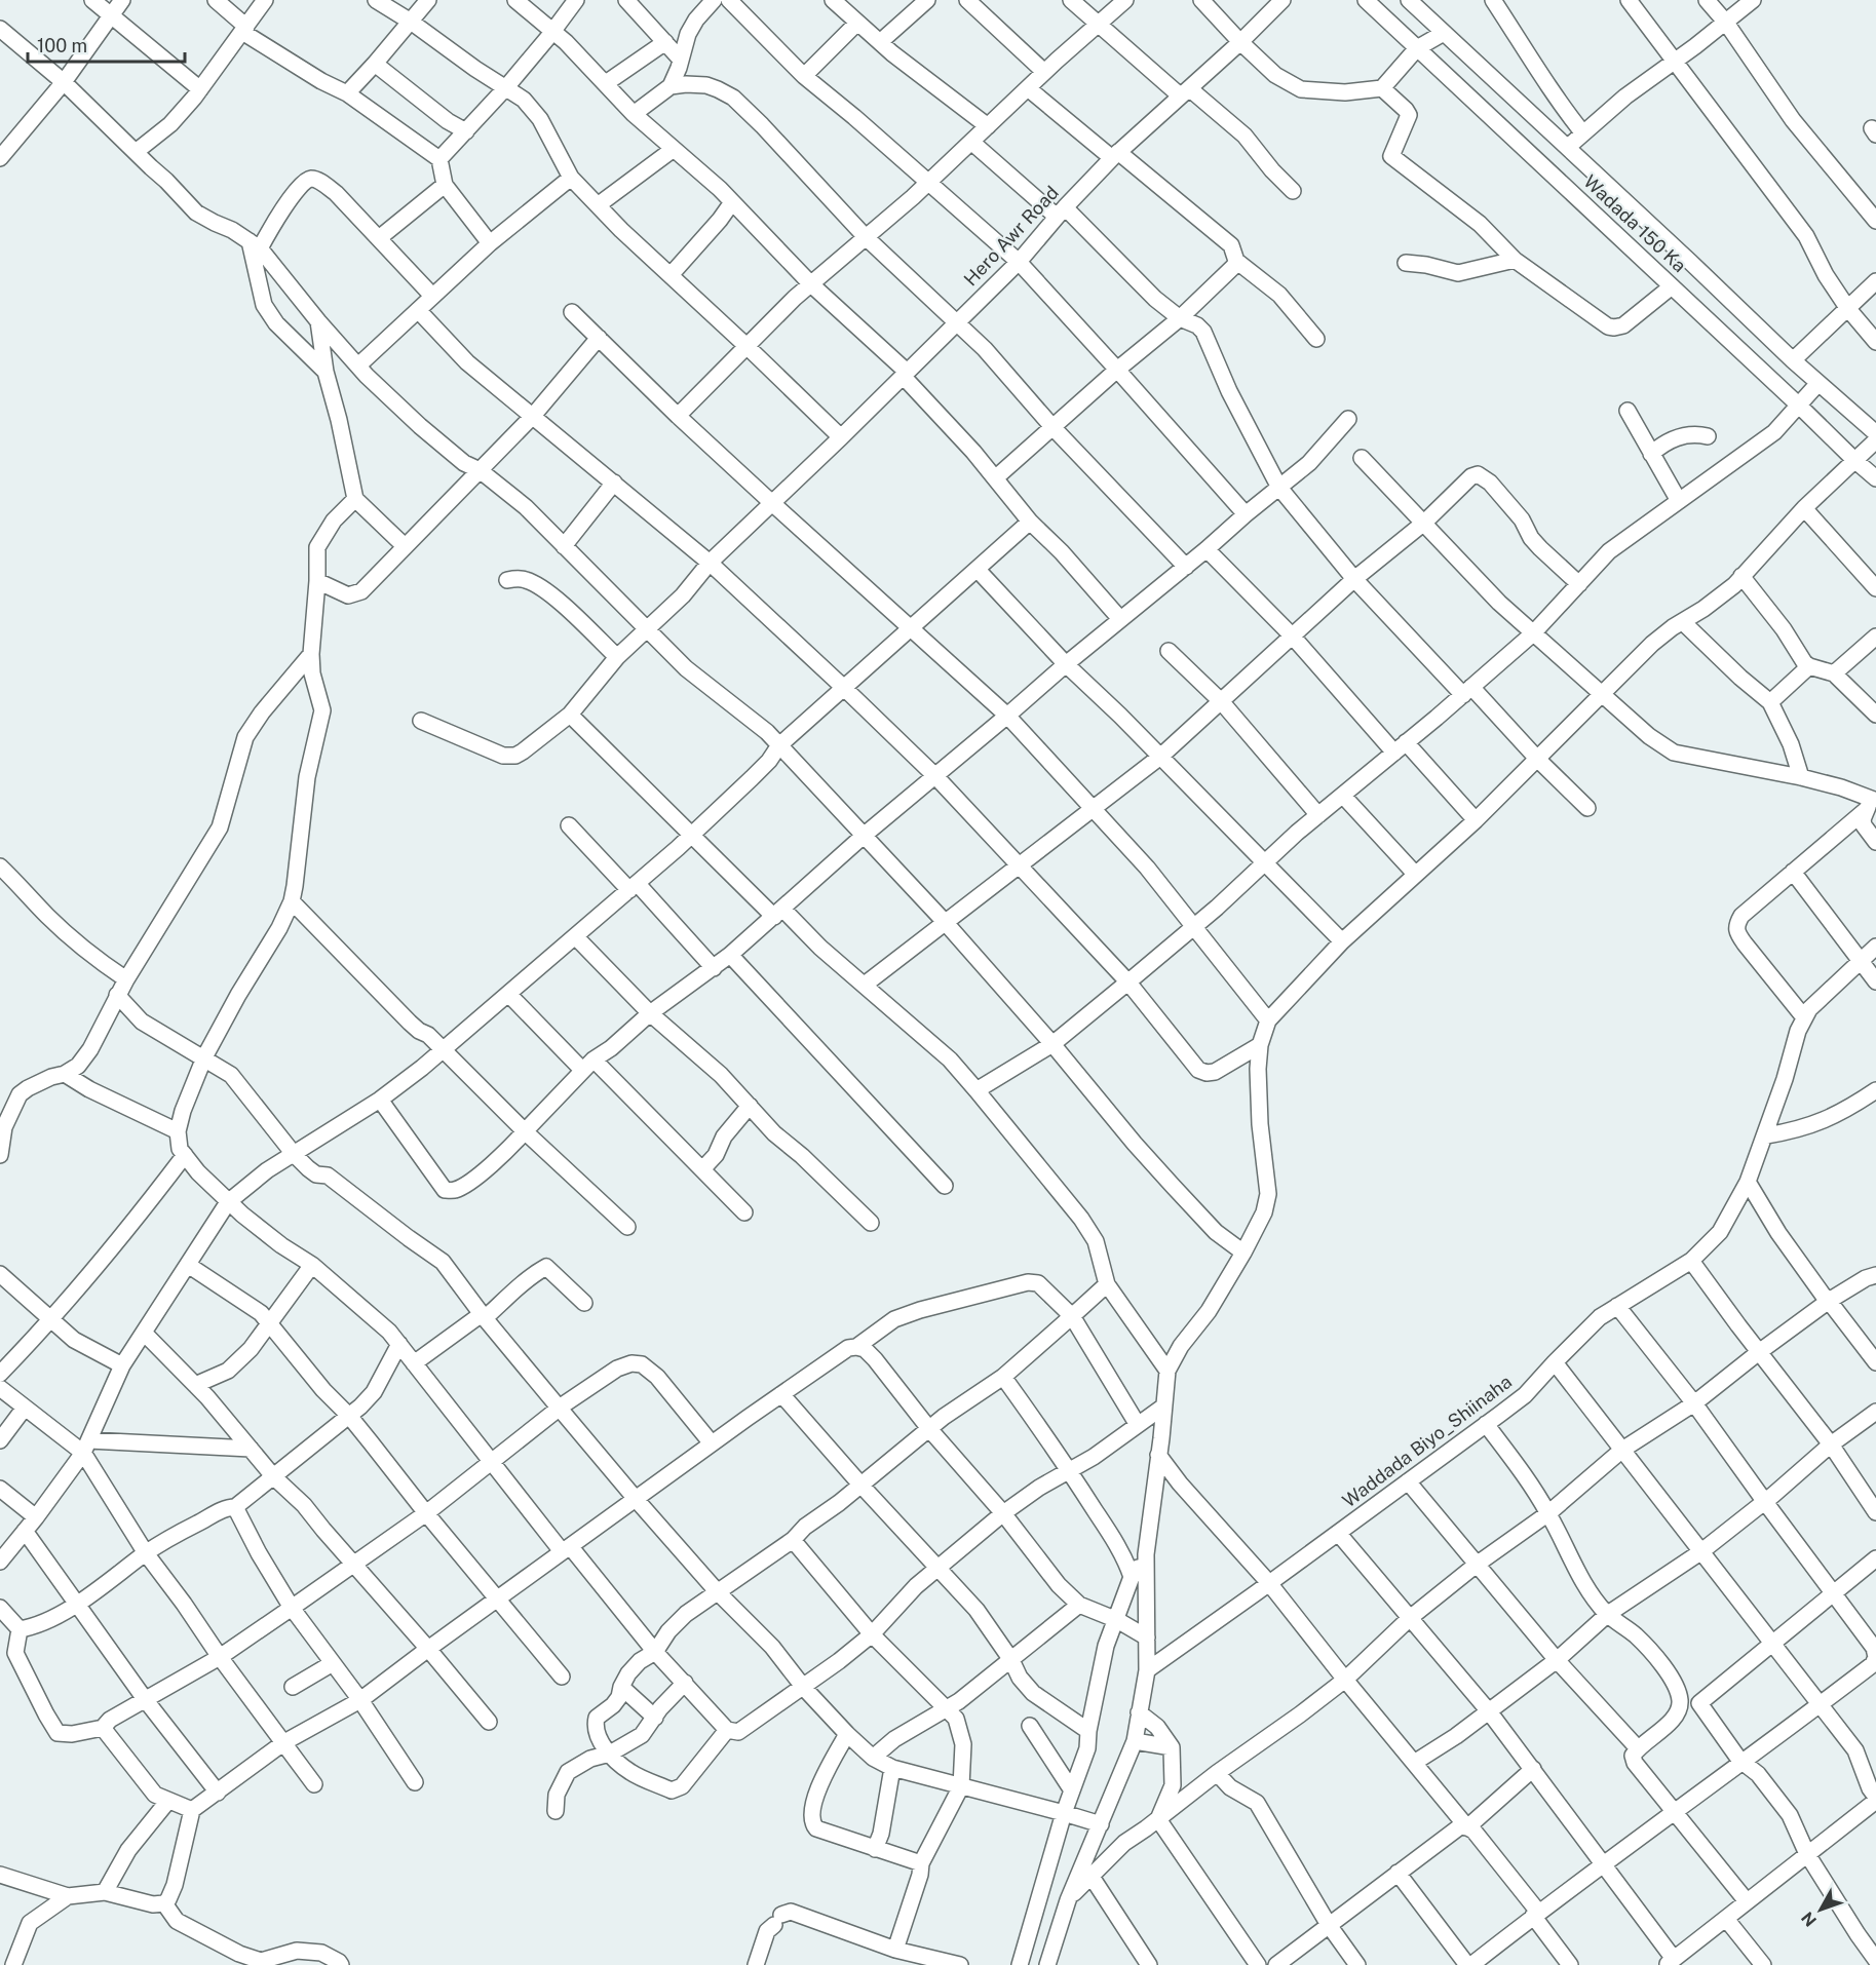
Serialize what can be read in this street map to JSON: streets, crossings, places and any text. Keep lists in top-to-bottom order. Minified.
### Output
{"streets":{"street":["Wadada 150 Ka","Hero Awr Road","Waddada Biyo_Shiinaha"]},"scale_bar":"100 m","north":"bottom left"}
